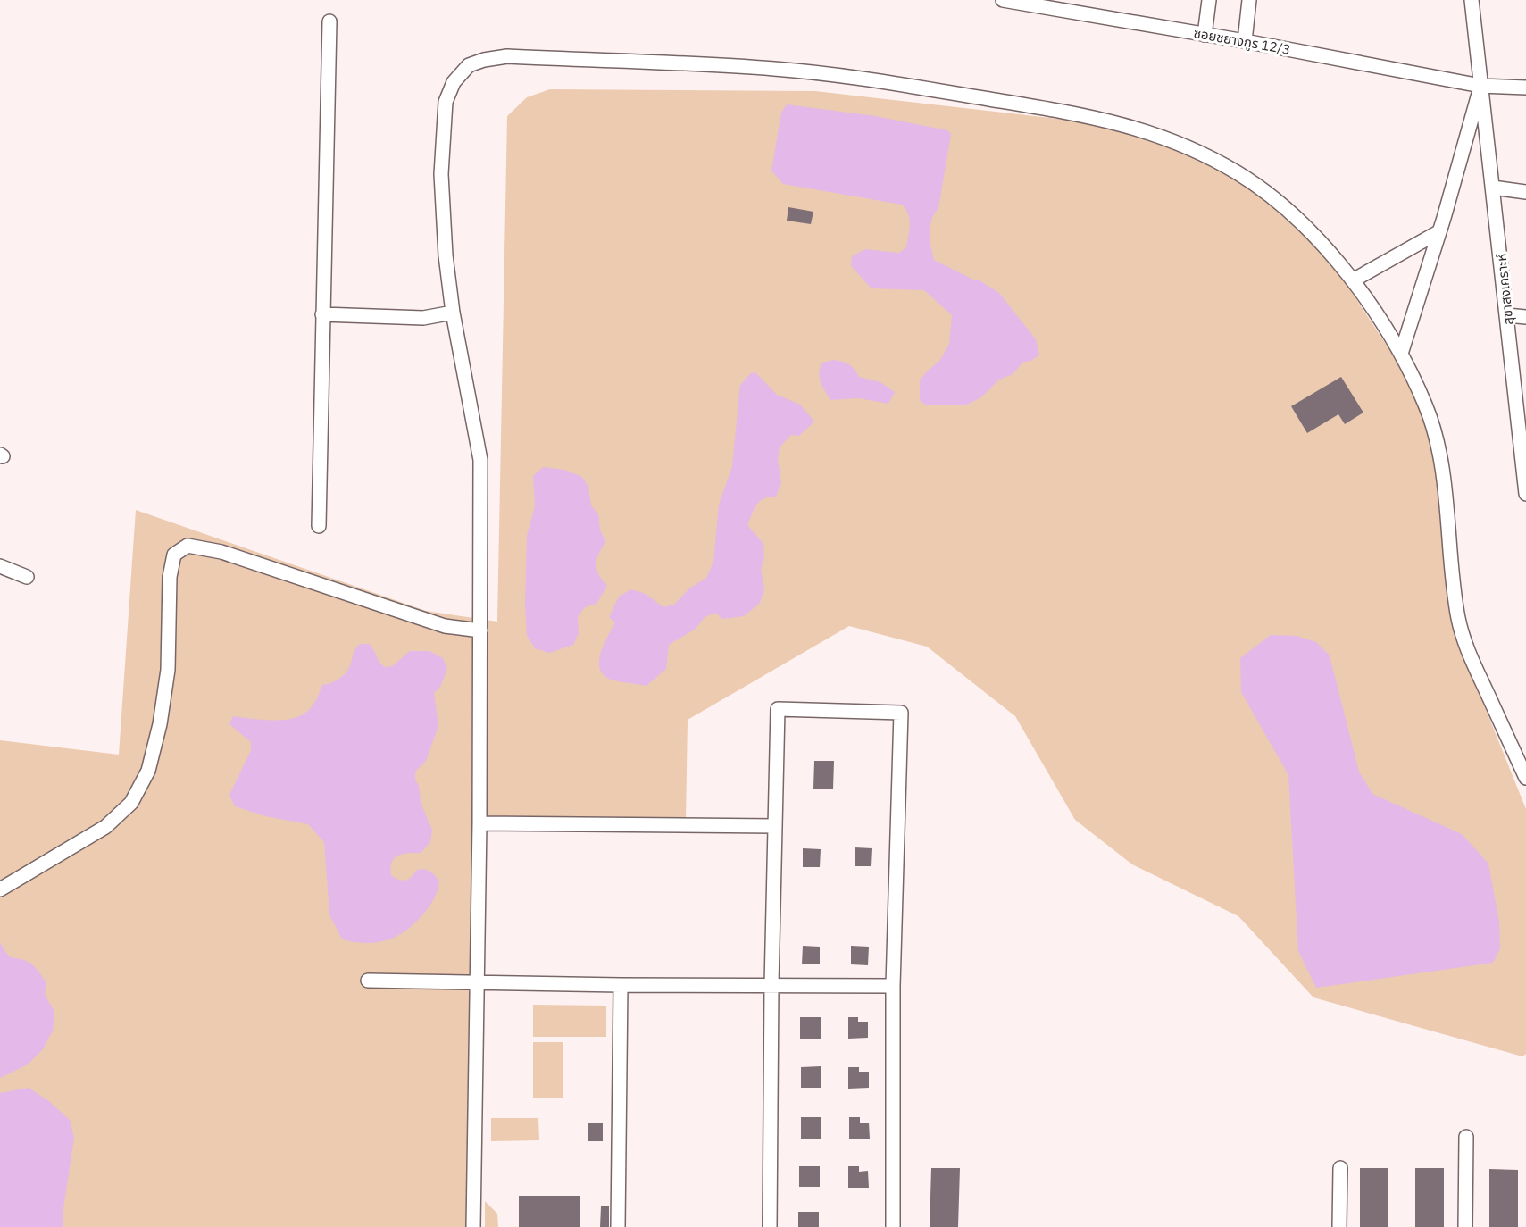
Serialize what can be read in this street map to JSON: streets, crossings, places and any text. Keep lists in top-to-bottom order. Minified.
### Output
{"streets":{"street":["ซอยชยางกูร 12/3","สุขาสงเคราะห์"]},"crossings":[["ซอยชยางกูร 12/3","สุขาสงเคราะห์"]]}
